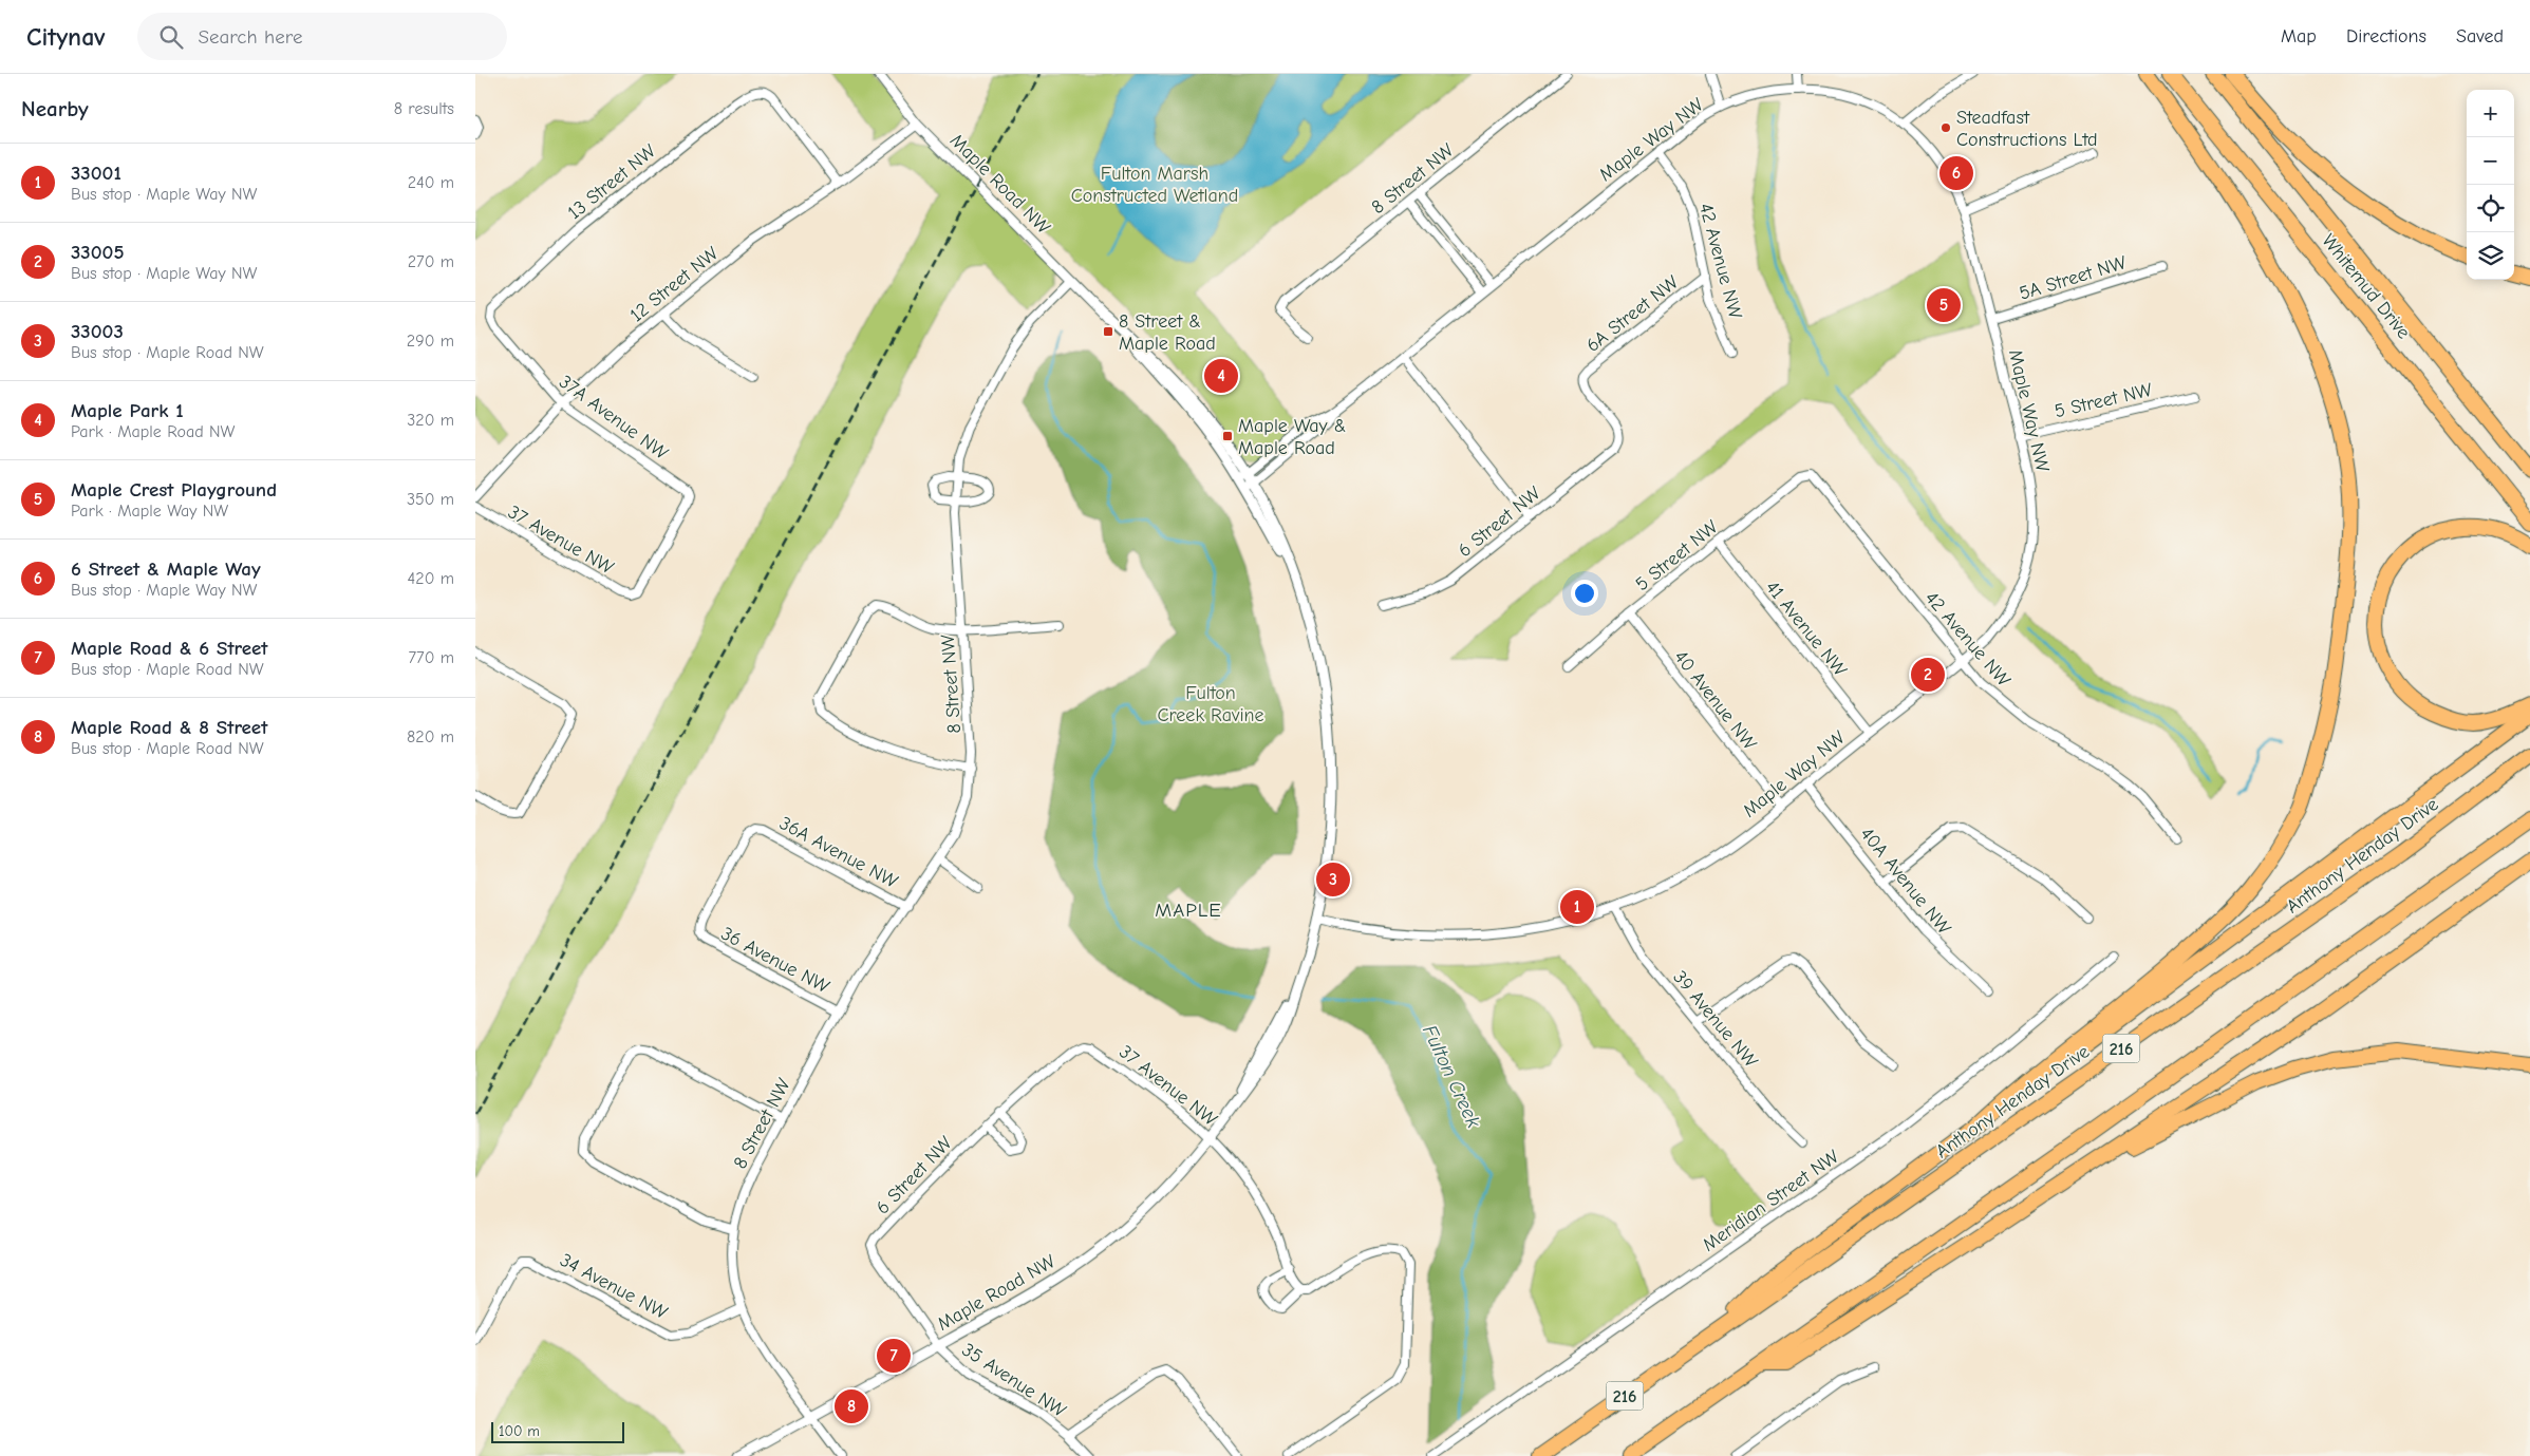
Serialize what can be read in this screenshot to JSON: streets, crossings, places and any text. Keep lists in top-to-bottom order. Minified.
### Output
{"streets":{"highway":["Whitemud Drive","Anthony Henday Drive","216"],"street":["Maple Way NW","8 Street NW","13 Street NW","Maple Road NW","42 Avenue NW","5A Street NW","12 Street NW","6A Street NW","5 Street NW","37A Avenue NW","6 Street NW","37 Avenue NW","41 Avenue NW","40 Avenue NW","36A Avenue NW","40A Avenue NW","36 Avenue NW","39 Avenue NW","Meridian Street NW","34 Avenue NW","35 Avenue NW"]},"crossings":[["Maple Way NW","Maple Road NW"],["Maple Way NW","42 Avenue NW"],["Maple Way NW","5A Street NW"],["Maple Way NW","5 Street NW"],["Maple Way NW","41 Avenue NW"],["Maple Way NW","40 Avenue NW"],["Maple Way NW","40A Avenue NW"],["Maple Way NW","39 Avenue NW"],["8 Street NW","Maple Road NW"],["8 Street NW","36A Avenue NW"],["8 Street NW","36 Avenue NW"],["8 Street NW","34 Avenue NW"],["13 Street NW","12 Street NW"],["13 Street NW","37A Avenue NW"],["Maple Road NW","12 Street NW"],["Maple Road NW","37 Avenue NW"],["Maple Road NW","35 Avenue NW"],["42 Avenue NW","6A Street NW"],["42 Avenue NW","5 Street NW"],["12 Street NW","37A Avenue NW"],["6A Street NW","6 Street NW"],["5 Street NW","41 Avenue NW"],["5 Street NW","40 Avenue NW"],["37A Avenue NW","37 Avenue NW"],["6 Street NW","37 Avenue NW"],["6 Street NW","35 Avenue NW"],["36A Avenue NW","36 Avenue NW"]],"districts":["MAPLE"],"water":["Fulton Creek"],"parks":["Fulton Marsh Constructed Wetland","Fulton Creek Ravine"],"places":{"other":["Steadfast Constructions Ltd"],"transit":["8 Street & Maple Road","Maple Way & Maple Road"]},"scale_bar":"100 m","page":{"header":"Citynav","search":"Search here","nav":["Map","Directions","Saved"],"heading":["Nearby","8 results"],"map_buttons":["+","−"],"list":[{"mark":"1","name":"33001","note":"Bus stop · Maple Way NW","value":"240 m"},{"mark":"2","name":"33005","note":"Bus stop · Maple Way NW","value":"270 m"},{"mark":"3","name":"33003","note":"Bus stop · Maple Road NW","value":"290 m"},{"mark":"4","name":"Maple Park 1","note":"Park · Maple Road NW","value":"320 m"},{"mark":"5","name":"Maple Crest Playground","note":"Park · Maple Way NW","value":"350 m"},{"mark":"6","name":"6 Street & Maple Way","note":"Bus stop · Maple Way NW","value":"420 m"},{"mark":"7","name":"Maple Road & 6 Street","note":"Bus stop · Maple Road NW","value":"770 m"},{"mark":"8","name":"Maple Road & 8 Street","note":"Bus stop · Maple Road NW","value":"820 m"}],"pins":["6","5","4","2","3","1","7","8"],"scale":"100 m"}}
